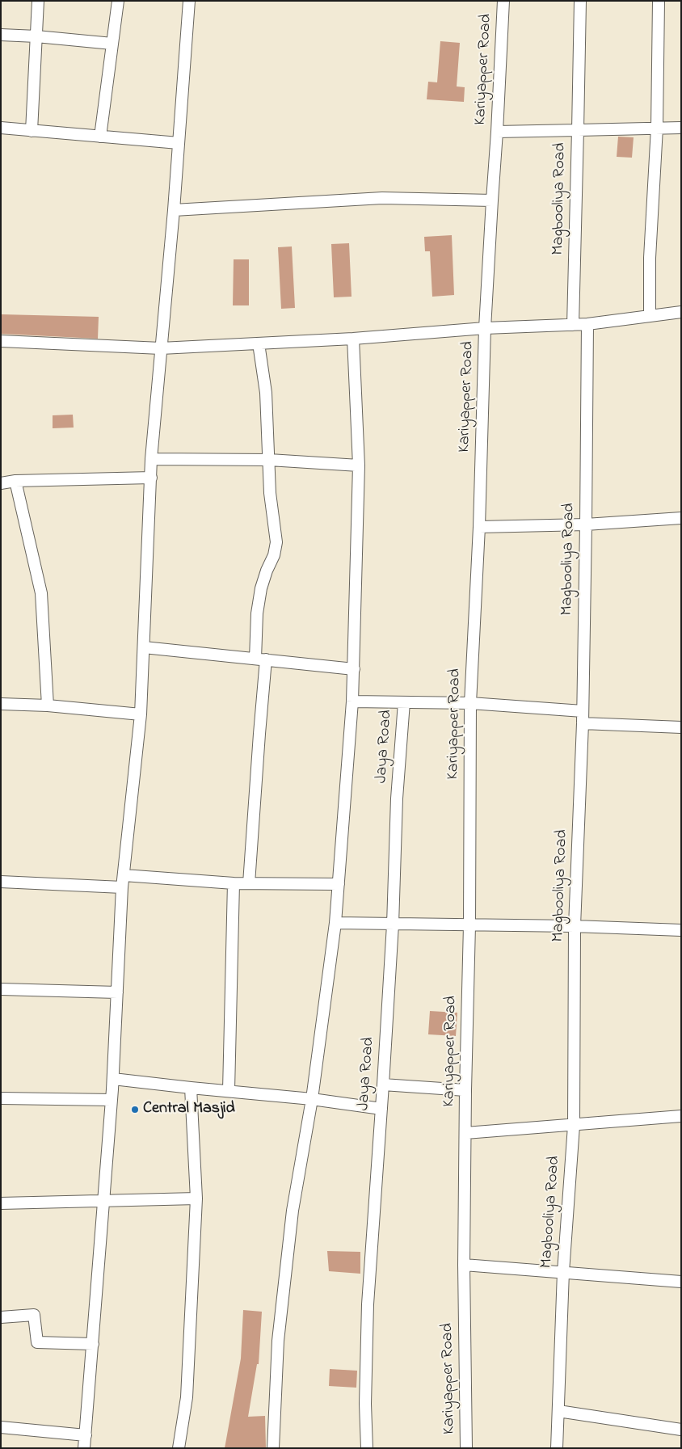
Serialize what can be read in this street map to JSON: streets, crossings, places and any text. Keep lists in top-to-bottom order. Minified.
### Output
{"streets":{"street":["Kariyapper Road","Magbooliya Road","Jaya Road"]},"crossings":[["Kariyapper Road","Magbooliya Road"]],"places":["Central Masjid"]}
